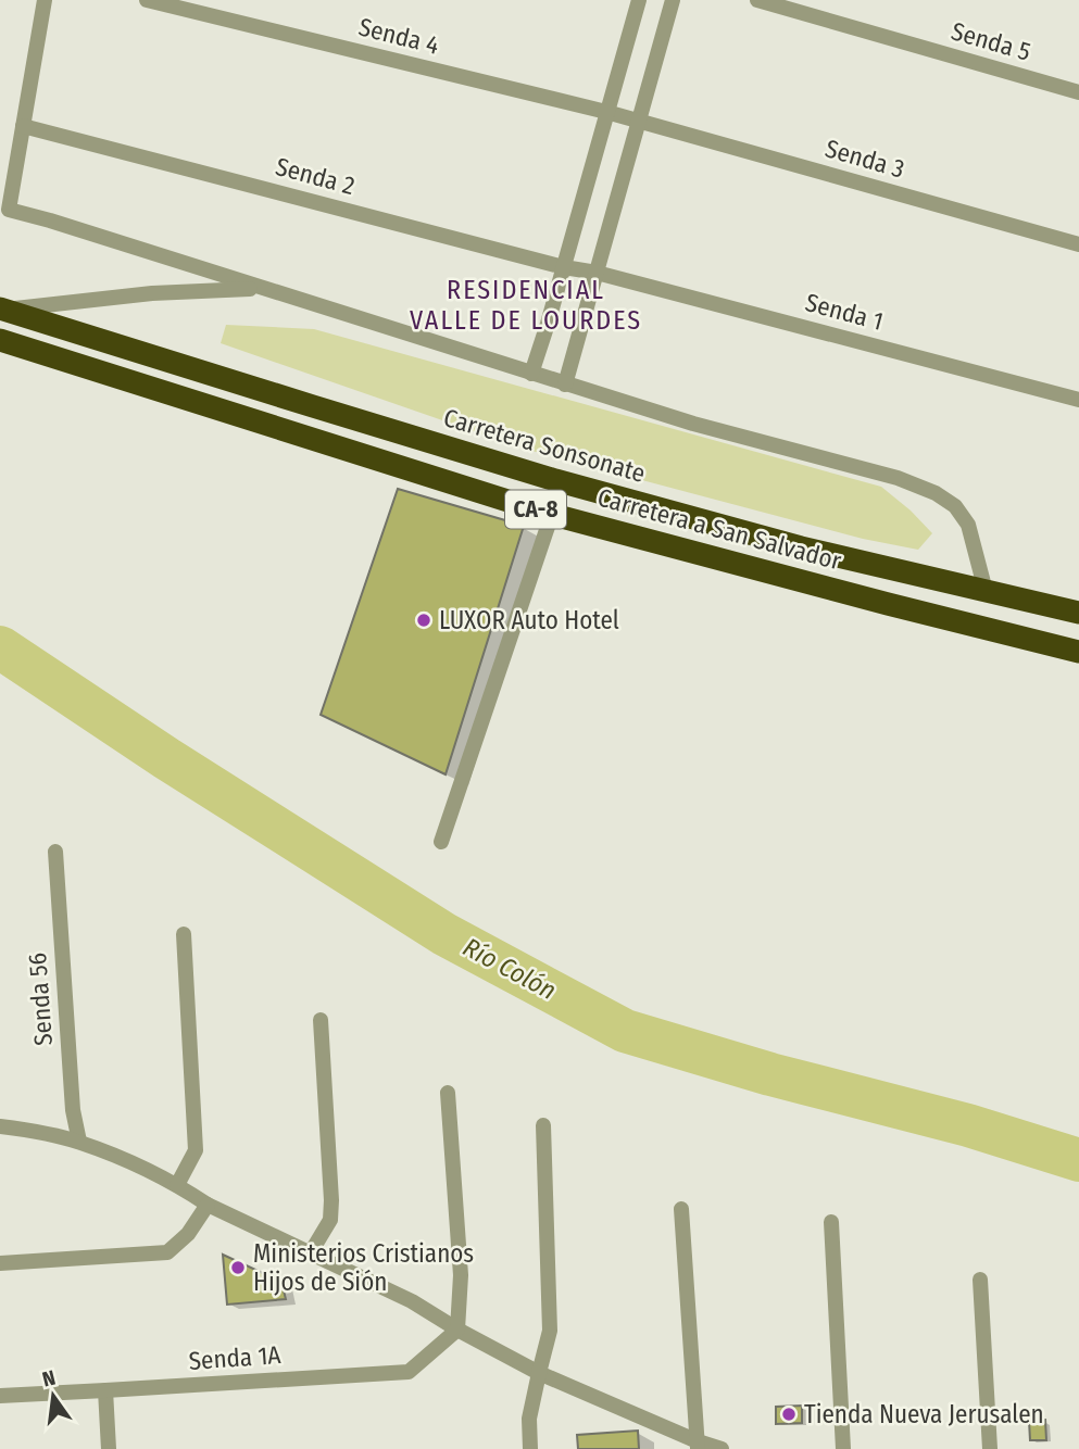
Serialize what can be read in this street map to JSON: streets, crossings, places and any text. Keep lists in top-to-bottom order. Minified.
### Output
{"streets":{"highway":["Carretera Sonsonate","CA-8","Carretera a San Salvador"],"street":["Senda 4","Senda 5","Senda 3","Senda 2","Senda 1","Senda 56","Senda 1A"]},"crossings":[["Senda 4","Senda 3"],["Senda 2","Senda 1"]],"districts":["RESIDENCIAL VALLE DE LOURDES"],"water":["Río Colón"],"places":["LUXOR Auto Hotel","Ministerios Cristianos Hijos de Sión","Tienda Nueva Jerusalen"],"north":"top"}
